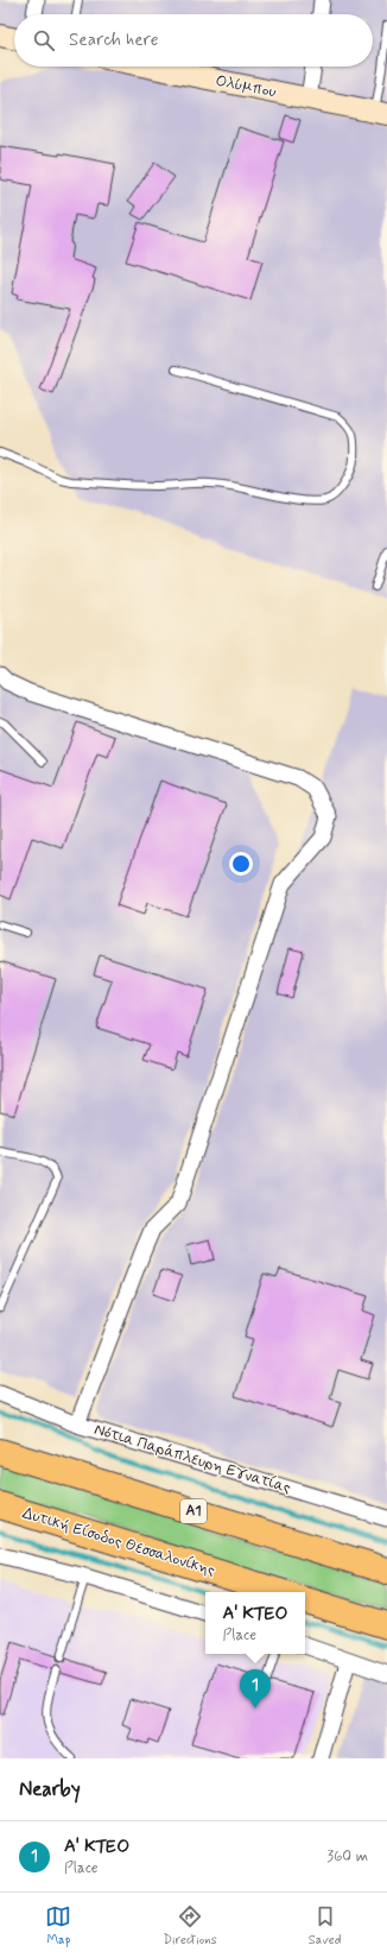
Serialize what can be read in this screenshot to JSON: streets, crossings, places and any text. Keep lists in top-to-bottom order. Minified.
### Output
{"streets":{"highway":["Α1","Δυτική Είσοδος Θεσσαλονίκης"],"main road":["Ολύμπου"],"street":["Νότια Παράπλευρη Εγνατίας"]},"page":{"search":"Search here","popup":["Α' ΚΤΕΟ","Place"],"pins":"1","heading":"Nearby","list":[{"mark":"1","name":"Α' ΚΤΕΟ","note":"Place","value":"360 m"}],"nav":["Map","Directions","Saved"]}}
